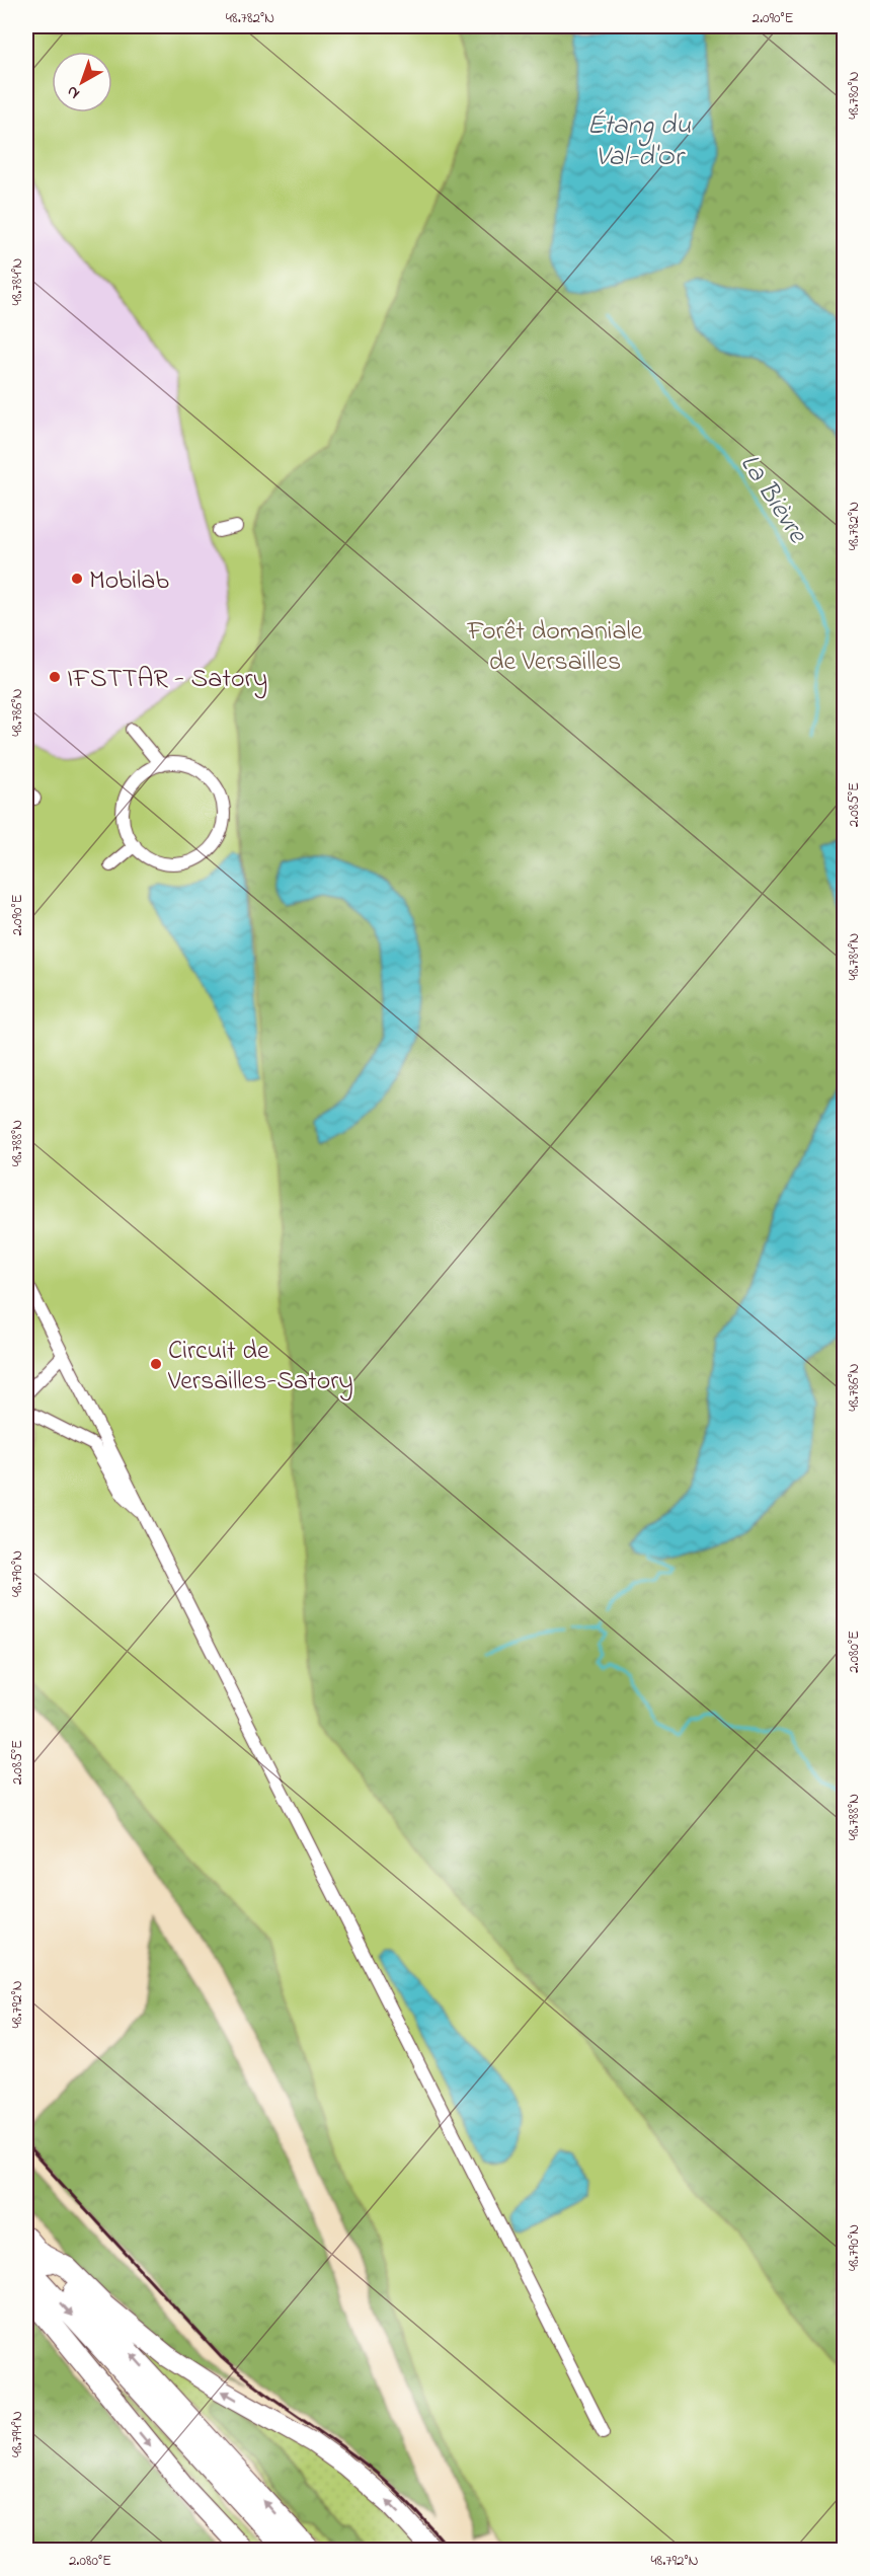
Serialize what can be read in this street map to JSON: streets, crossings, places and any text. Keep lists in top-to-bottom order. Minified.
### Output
{"water":["Étang du Val-d'Or","La Bièvre"],"parks":["Forêt domaniale de Versailles"],"places":["Mobilab","IFSTTAR - Satory","Circuit de Versailles-Satory"],"north":"bottom left","coordinates":["48.782°N","2.090°E","48.780°N","48.784°N","48.786°N","2.085°E","48.788°N","48.790°N","2.080°E","48.792°N","48.794°N"]}
